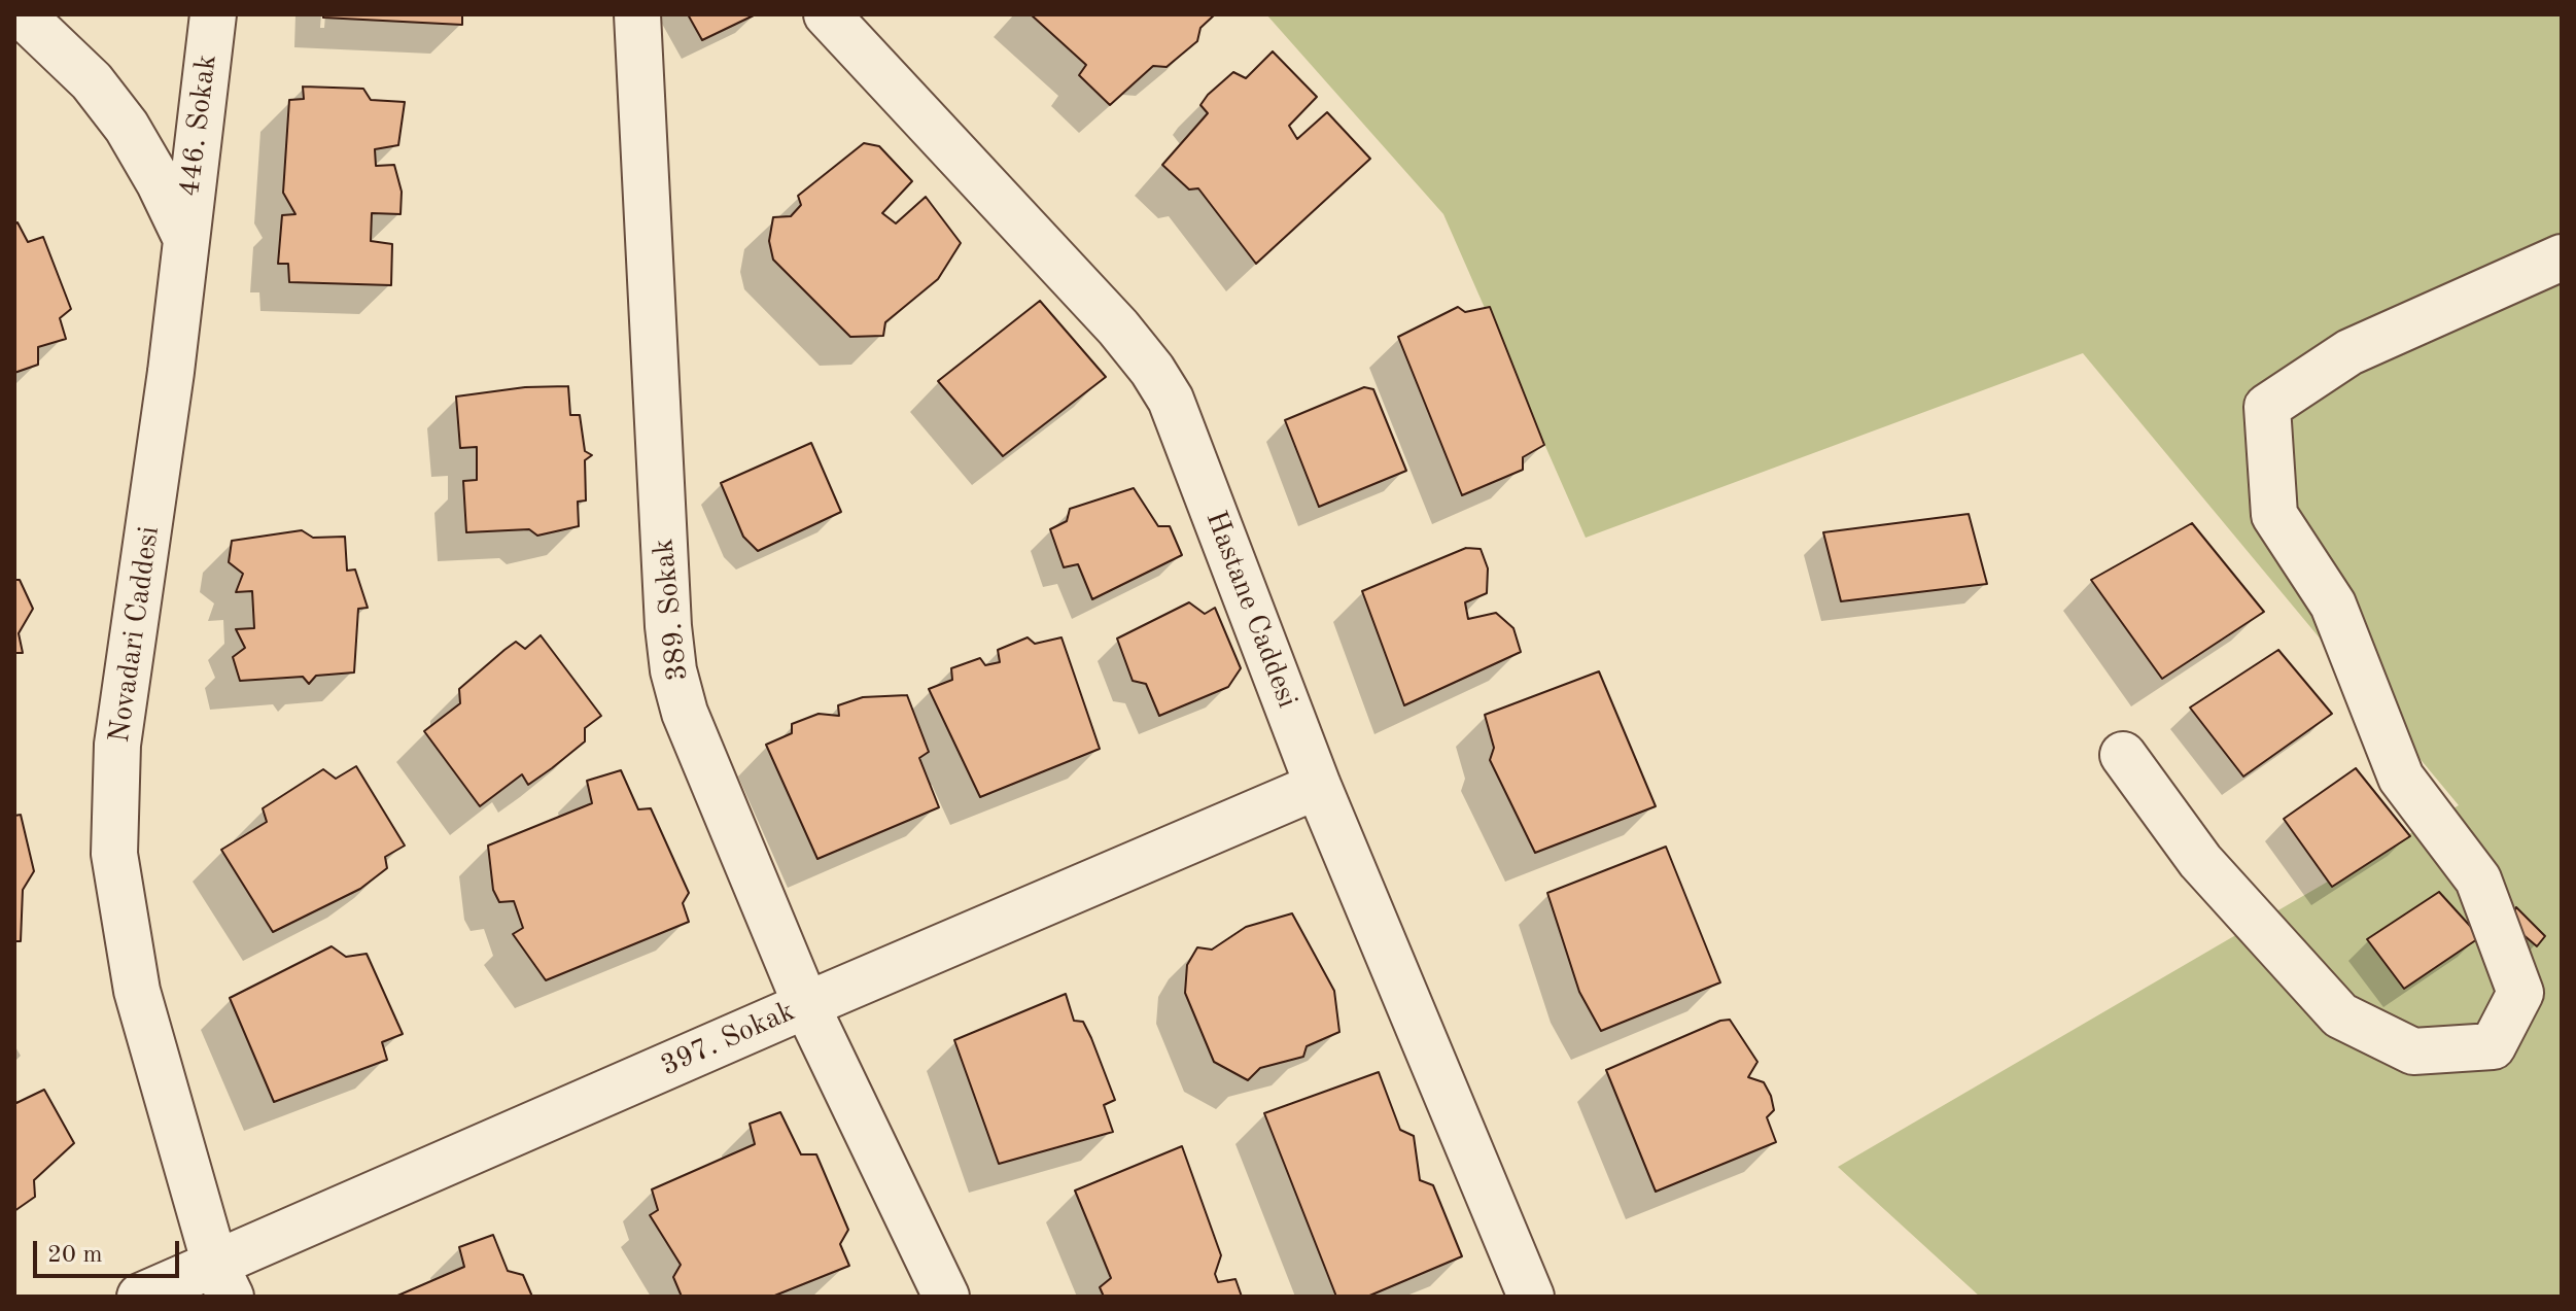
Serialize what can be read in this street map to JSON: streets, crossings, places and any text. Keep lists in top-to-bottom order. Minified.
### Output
{"streets":{"street":["446. Sokak","389. Sokak","Hastane Caddesi","Novadari Caddesi","397. Sokak"]},"crossings":[["446. Sokak","Novadari Caddesi"],["389. Sokak","397. Sokak"],["Hastane Caddesi","397. Sokak"],["Novadari Caddesi","397. Sokak"]],"scale_bar":"20 m"}
